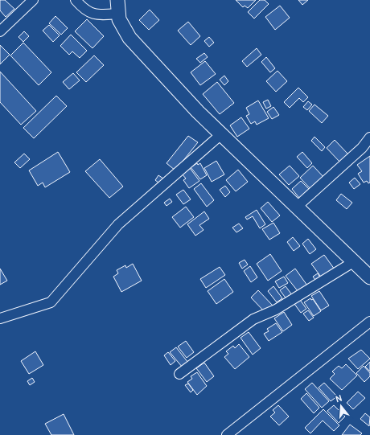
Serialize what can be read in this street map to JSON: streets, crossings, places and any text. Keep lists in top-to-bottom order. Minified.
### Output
{"north":"top"}
